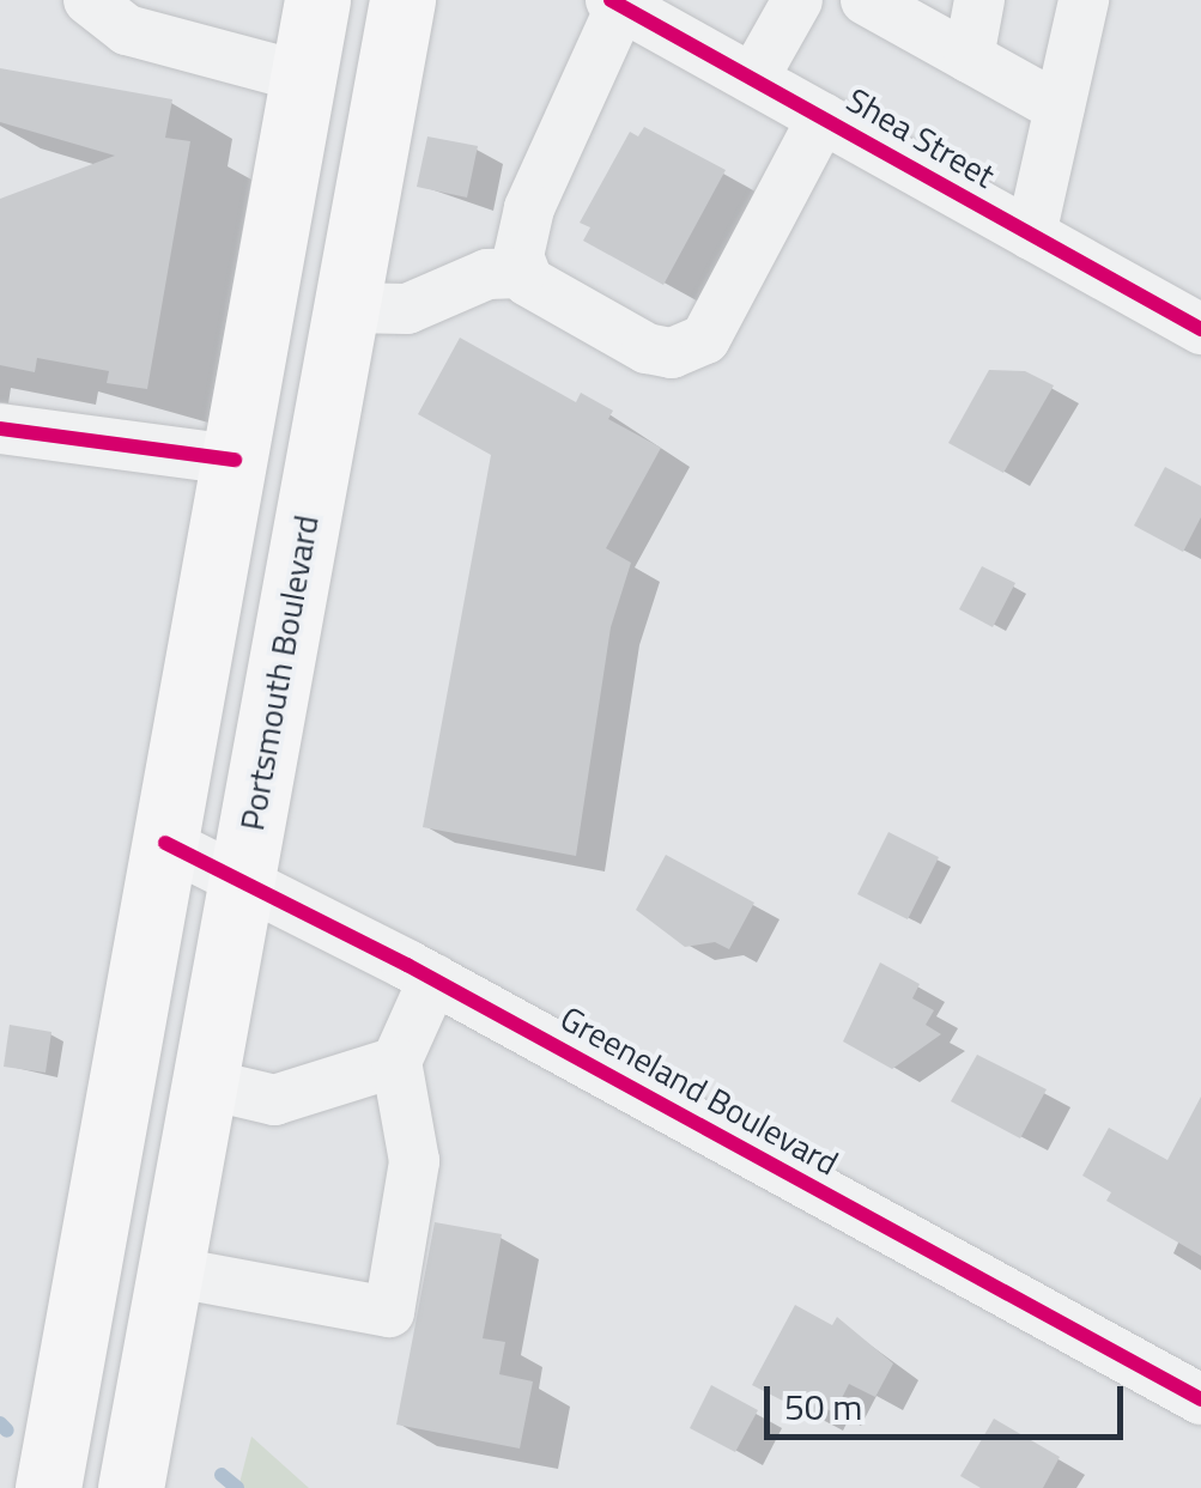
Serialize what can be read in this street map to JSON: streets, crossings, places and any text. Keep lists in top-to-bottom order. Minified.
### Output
{"streets":{"main road":["Portsmouth Boulevard"],"street":["Shea Street","Greeneland Boulevard"]},"crossings":[["Portsmouth Boulevard","Greeneland Boulevard"]],"scale_bar":"50 m"}
